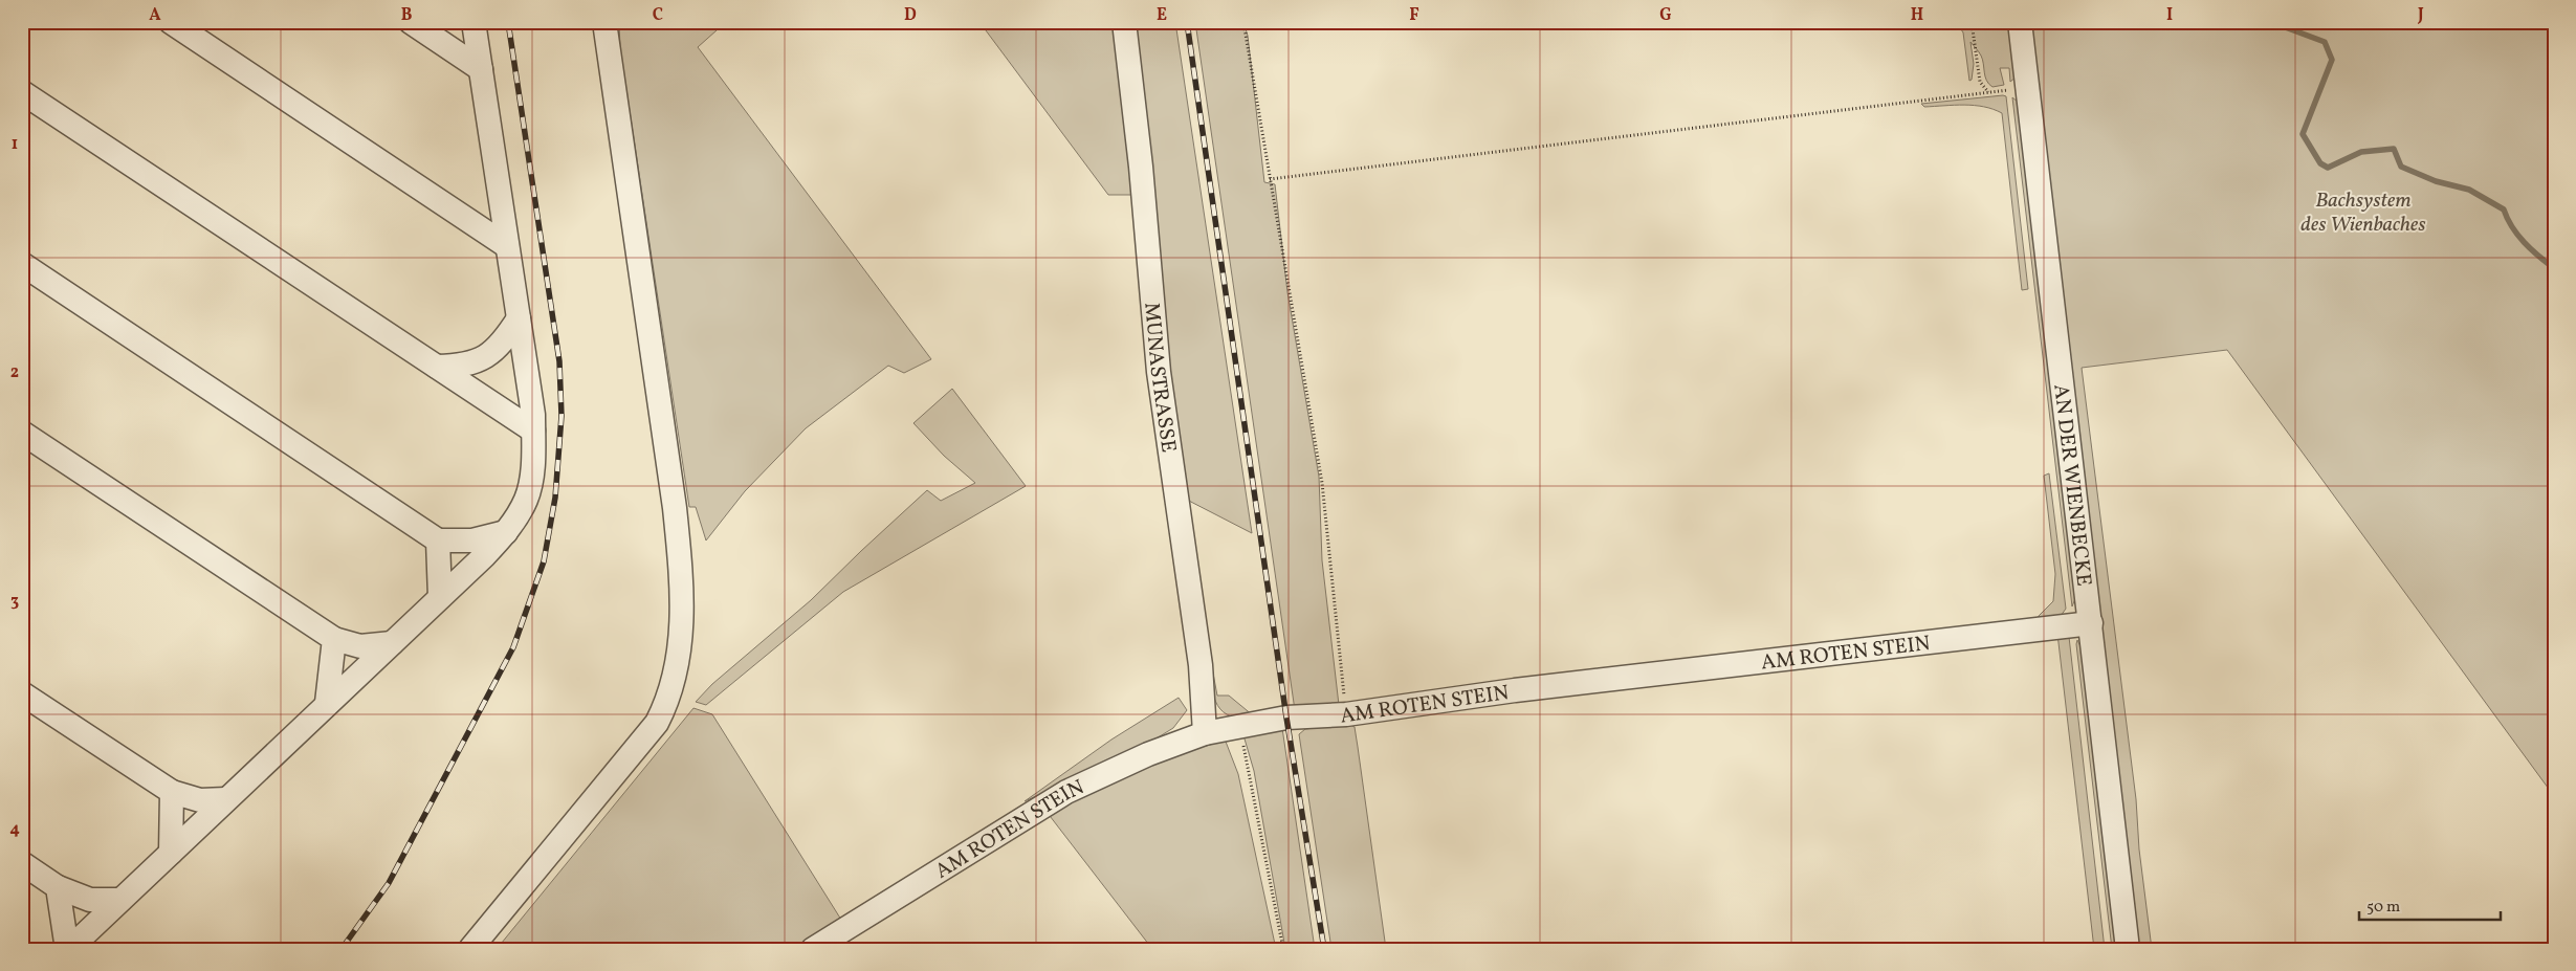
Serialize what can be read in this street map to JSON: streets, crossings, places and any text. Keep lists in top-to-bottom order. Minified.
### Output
{"streets":{"street":["MUNASTRASSE","AN DER WIENBECKE","AM ROTEN STEIN"]},"crossings":[["MUNASTRASSE","AM ROTEN STEIN"],["AN DER WIENBECKE","AM ROTEN STEIN"]],"parks":["Bachsystem des Wienbaches"],"scale_bar":"50 m","grid":{"columns":["A","B","C","D","E","F","G","H","I","J"],"rows":["1","2","3","4"]}}
